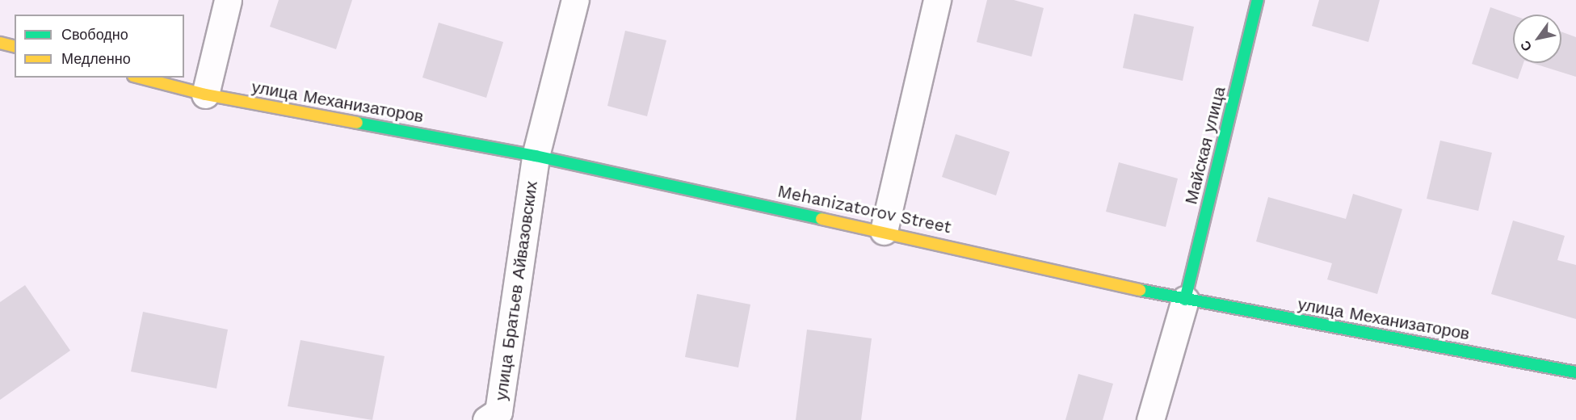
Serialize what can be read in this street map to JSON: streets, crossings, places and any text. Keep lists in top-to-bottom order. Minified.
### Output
{"streets":{"street":["улица Механизаторов","Майская улица","Mehanizatorov Street","улица Братьев Айвазовских"]},"crossings":[["улица Механизаторов","Майская улица"],["улица Механизаторов","Mehanizatorov Street"],["улица Механизаторов","улица Братьев Айвазовских"],["Майская улица","Mehanizatorov Street"],["Mehanizatorov Street","улица Братьев Айвазовских"]],"legend":["Свободно","Медленно"],"north":"bottom left"}
